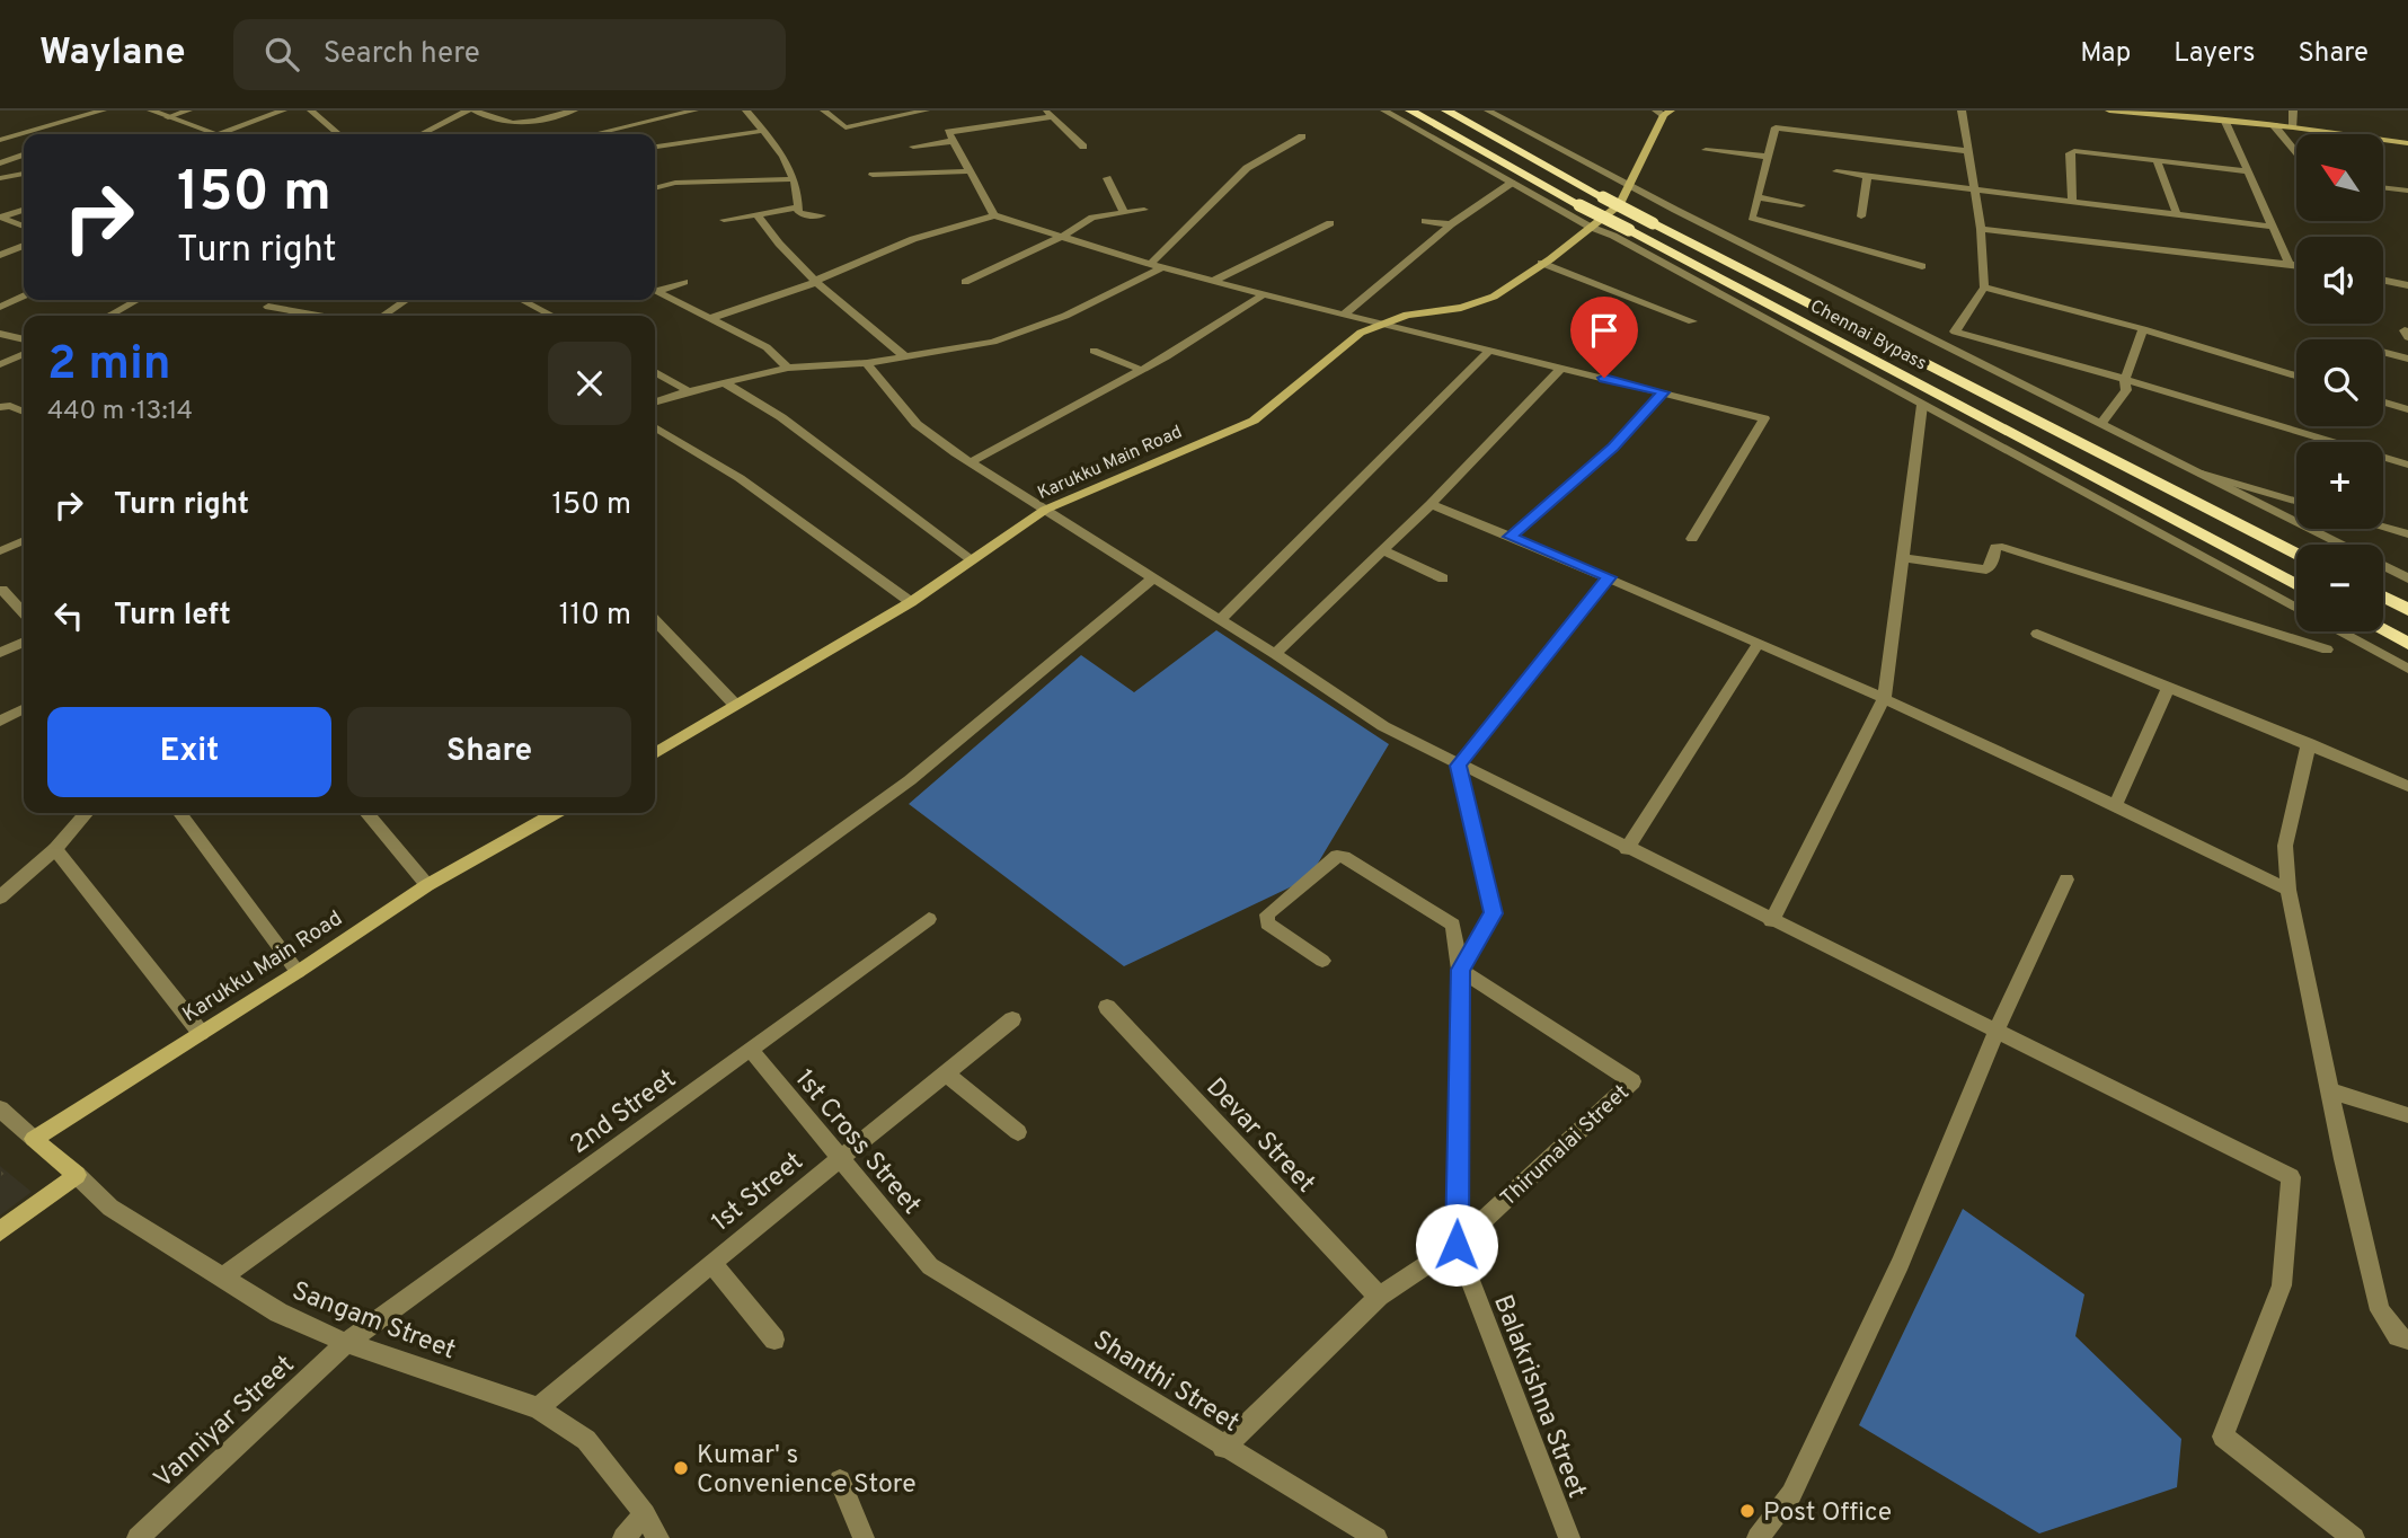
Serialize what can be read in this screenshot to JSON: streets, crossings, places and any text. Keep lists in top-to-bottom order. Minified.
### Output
{"streets":{"highway":["Chennai Bypass"],"main road":["Karukku Main Road"],"street":["2nd Street","Devar Street","1st Cross Street","Thirumalai Street","1st Street","Sangam Street","Shanthi Street","Balakrishna Street","Vanniyar Street"]},"crossings":[["2nd Street","1st Cross Street"],["2nd Street","Sangam Street"],["2nd Street","Vanniyar Street"],["Devar Street","Thirumalai Street"],["1st Cross Street","1st Street"],["1st Cross Street","Shanthi Street"],["Thirumalai Street","Shanthi Street"],["Thirumalai Street","Balakrishna Street"],["1st Street","Sangam Street"],["Sangam Street","Vanniyar Street"]],"places":["Kumar' s Convenience Store","Post Office"],"north":"top left","page":{"header":"Waylane","search":"Search here","nav":["Map","Layers","Share"],"map_buttons":["+","−"],"turn":["150 m","Turn right"],"heading":["2 min","440 m · 13:14"],"list":[{"name":"Turn right","value":"150 m"},{"name":"Turn left","value":"110 m"}],"buttons":["Exit","Share"]}}
